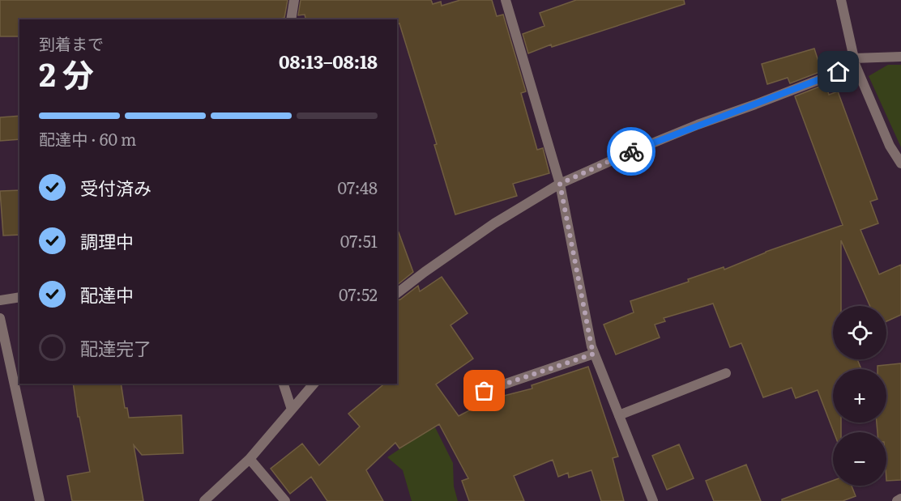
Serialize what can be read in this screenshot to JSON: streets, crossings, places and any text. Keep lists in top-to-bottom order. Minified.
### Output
{"page":{"heading":["2 分","到着まで","08:13–08:18"],"bar":"配達中 · 60 m","list":[["受付済み","07:48"],["調理中","07:51"],["配達中","07:52"],"配達完了"],"map_buttons":["+","−"]}}
